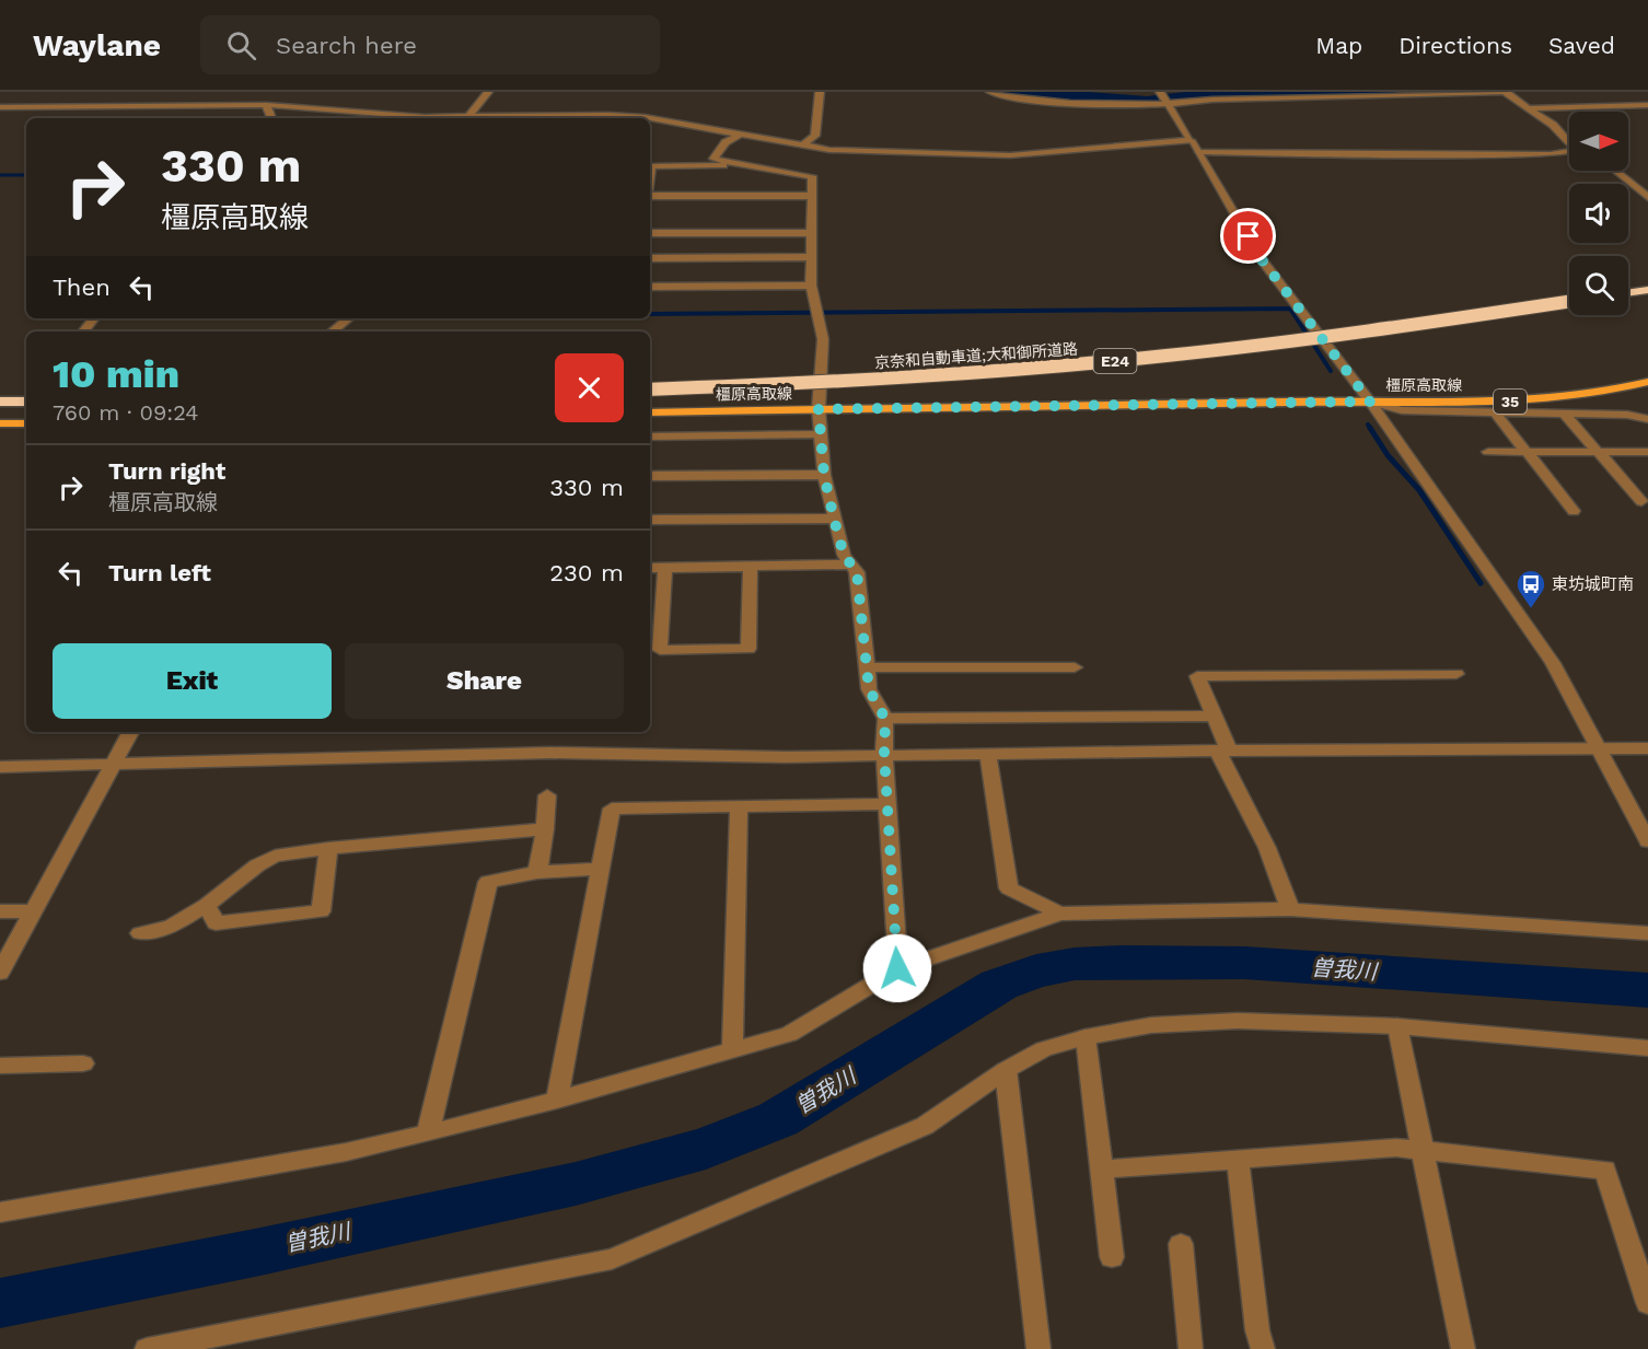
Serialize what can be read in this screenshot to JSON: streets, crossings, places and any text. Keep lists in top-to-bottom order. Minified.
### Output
{"streets":{"highway":["京奈和自動車道;大和御所道路","E24"],"main road":["橿原高取線","35"]},"water":["曽我川"],"places":{"bus stop":["東坊城町南"]},"north":"right","page":{"header":"Waylane","search":"Search here","nav":["Map","Directions","Saved"],"turn":["330 m","橿原高取線"],"then":"Then","heading":["10 min","760 m · 09:24"],"list":[{"name":"Turn right","note":"橿原高取線","value":"330 m"},{"name":"Turn left","value":"230 m"}],"buttons":["Exit","Share"]}}
